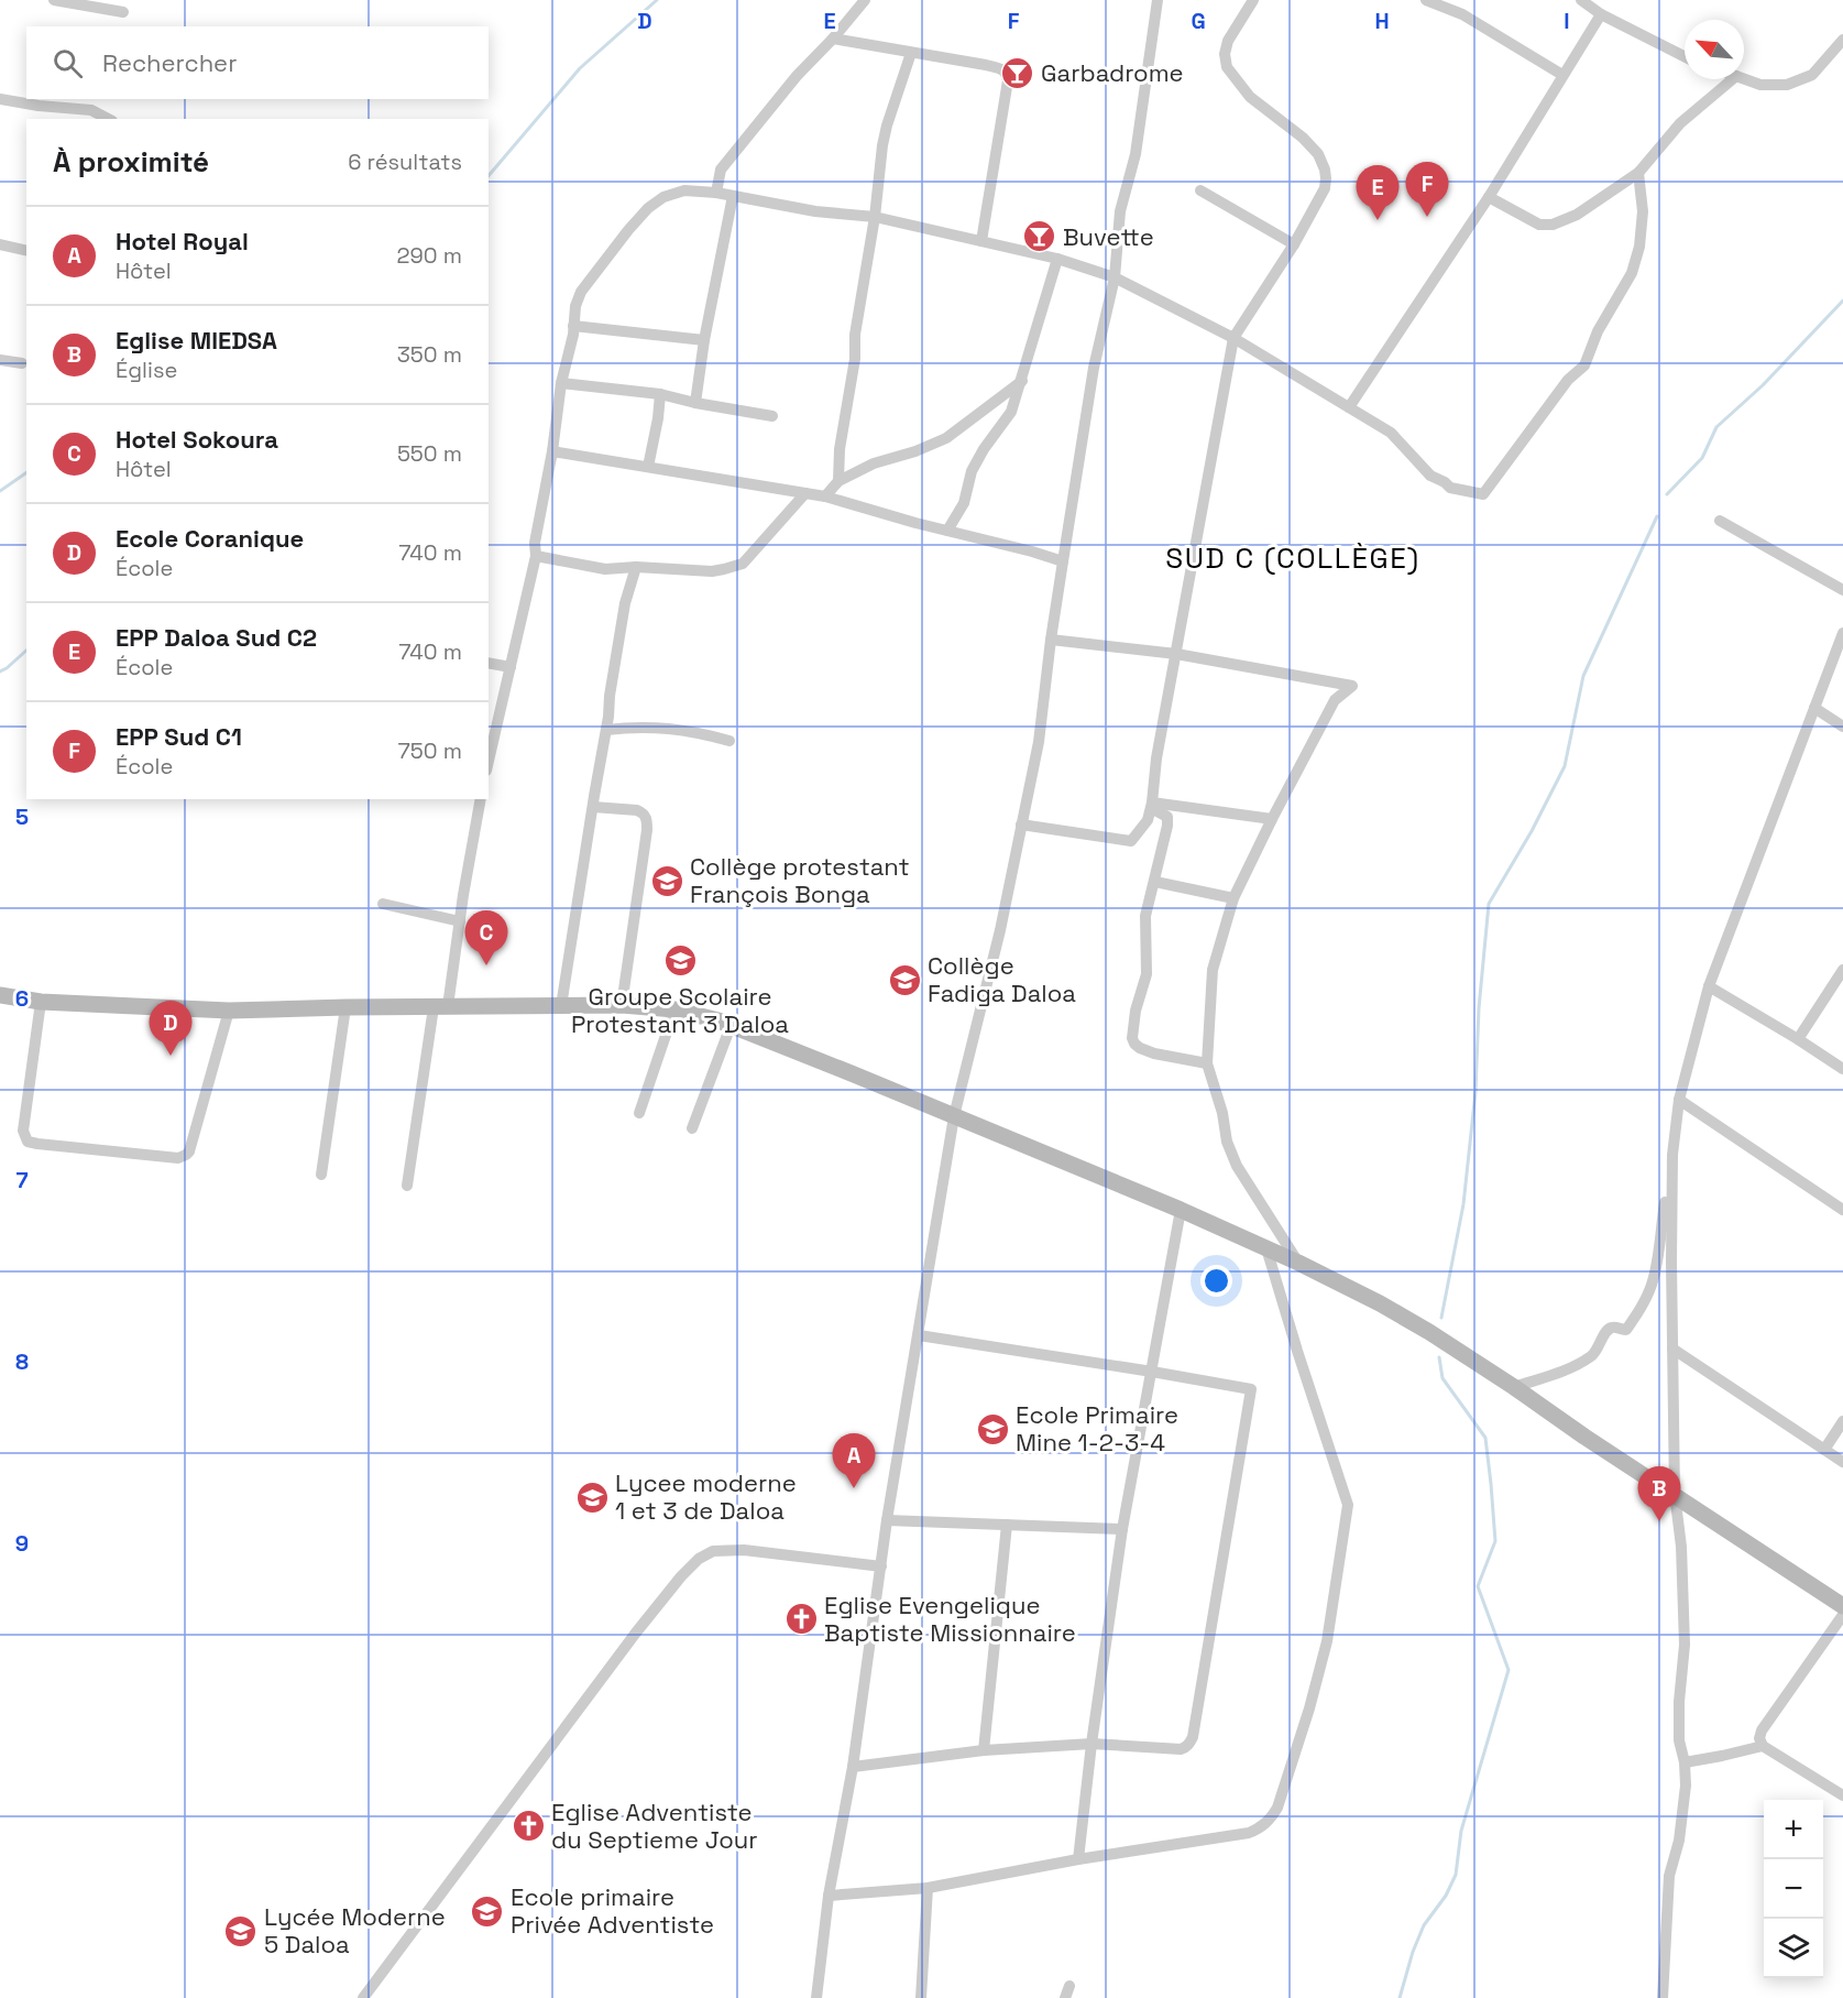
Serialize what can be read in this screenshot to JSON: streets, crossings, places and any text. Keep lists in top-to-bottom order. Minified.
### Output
{"districts":["SUD C (COLLÈGE)"],"places":{"bar":["Garbadrome","Buvette"],"school or university":["Collège protestant François Bonga","Groupe Scolaire Protestant 3 Daloa","Collège Fadiga Daloa","Ecole Primaire Mine 1-2-3-4","Lycee moderne 1 et 3 de Daloa","Ecole primaire Privée Adventiste","Lycée Moderne 5 Daloa"],"church":["Eglise Evengelique Baptiste Missionnaire","Eglise Adventiste du Septieme Jour"]},"north":"top left","page":{"search":"Rechercher","heading":["À proximité","6 résultats"],"pins":["F","E","C","D","A","B"],"list":[{"mark":"A","name":"Hotel Royal","note":"Hôtel","value":"290 m"},{"mark":"B","name":"Eglise MIEDSA","note":"Église","value":"350 m"},{"mark":"C","name":"Hotel Sokoura","note":"Hôtel","value":"550 m"},{"mark":"D","name":"Ecole Coranique","note":"École","value":"740 m"},{"mark":"E","name":"EPP Daloa Sud C2","note":"École","value":"740 m"},{"mark":"F","name":"EPP Sud C1","note":"École","value":"750 m"}],"map_buttons":["+","−"]},"grid":{"columns":["D","E","F","G","H","I"],"rows":["5","6","7","8","9"]}}
